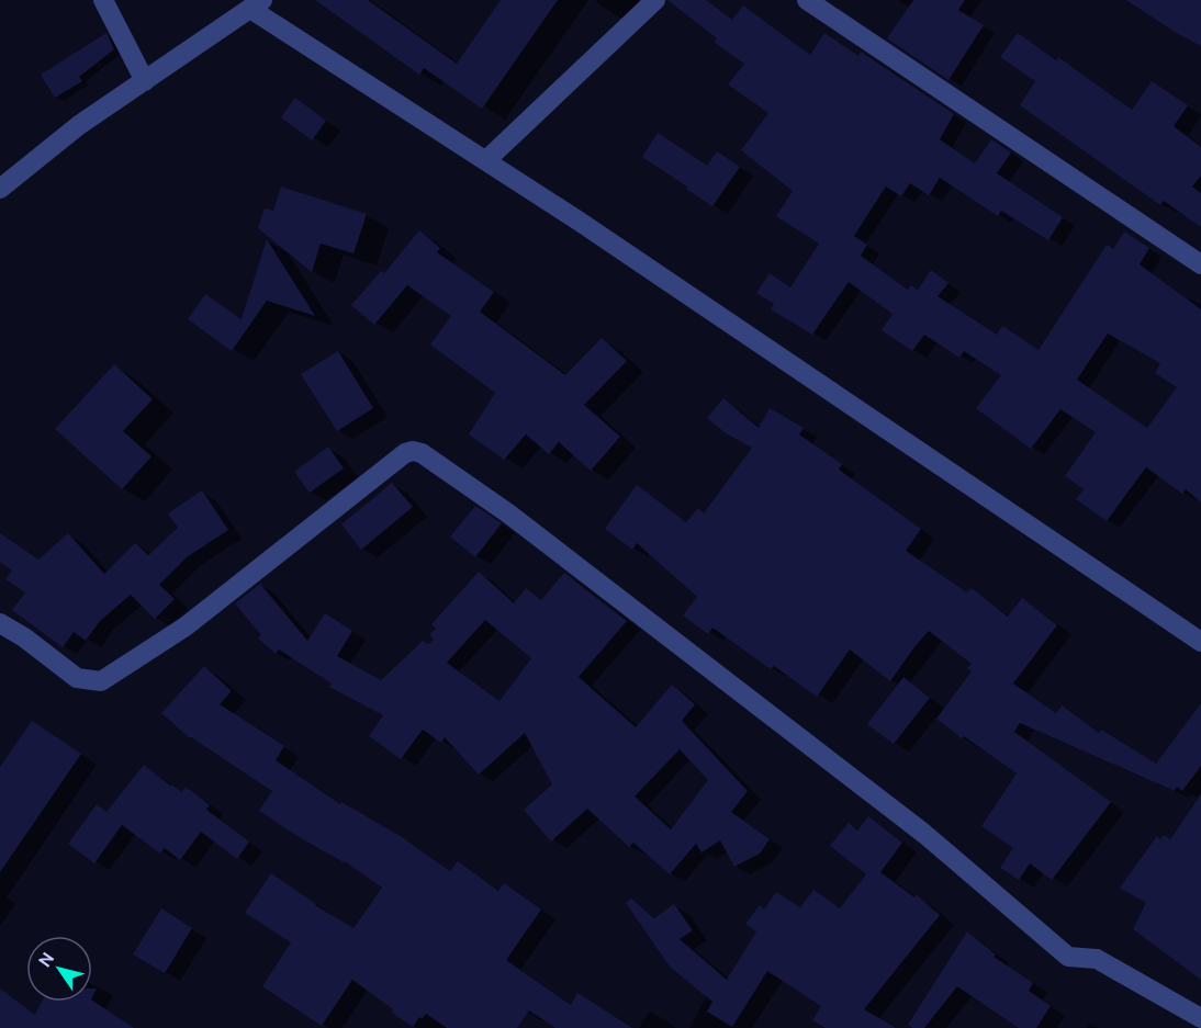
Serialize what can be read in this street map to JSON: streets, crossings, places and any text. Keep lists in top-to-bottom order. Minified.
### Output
{"north":"top left"}
